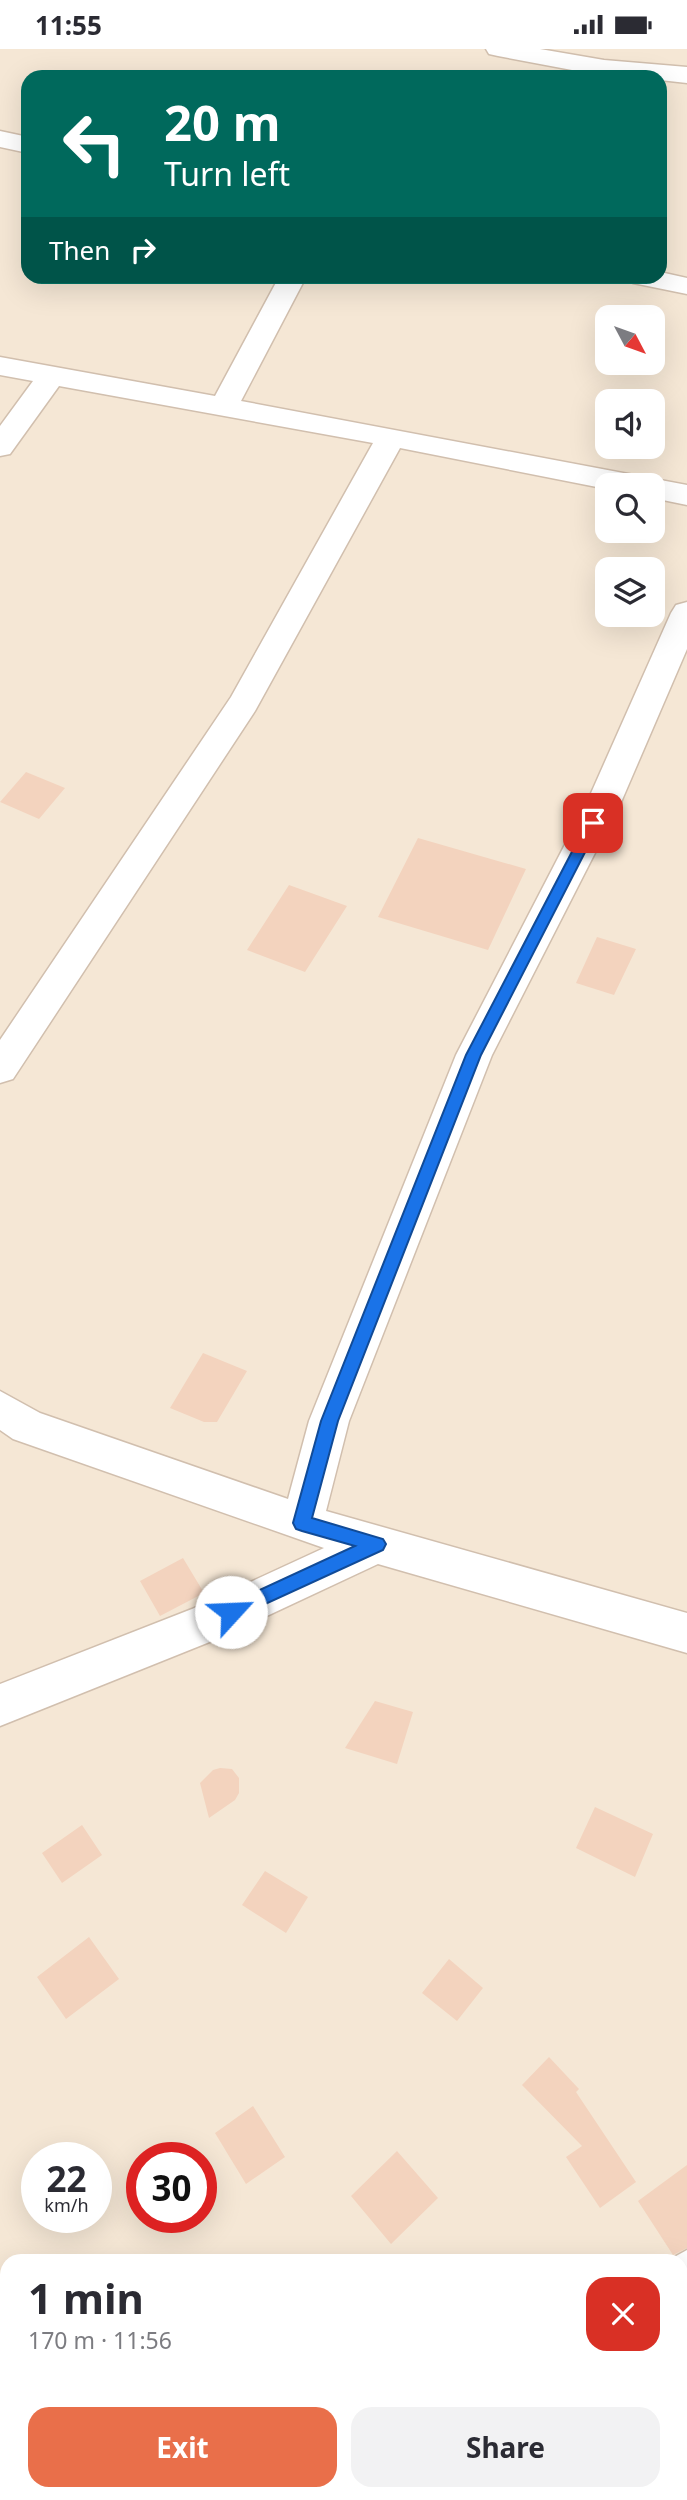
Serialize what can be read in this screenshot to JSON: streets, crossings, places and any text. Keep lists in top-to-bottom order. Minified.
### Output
{"north":"bottom right","page":{"status":"11:55","turn":["20 m","Turn left"],"then":"Then","speed":"22 km/h","limit":"30","heading":["1 min","170 m · 11:56"],"buttons":["Exit","Share"]}}
